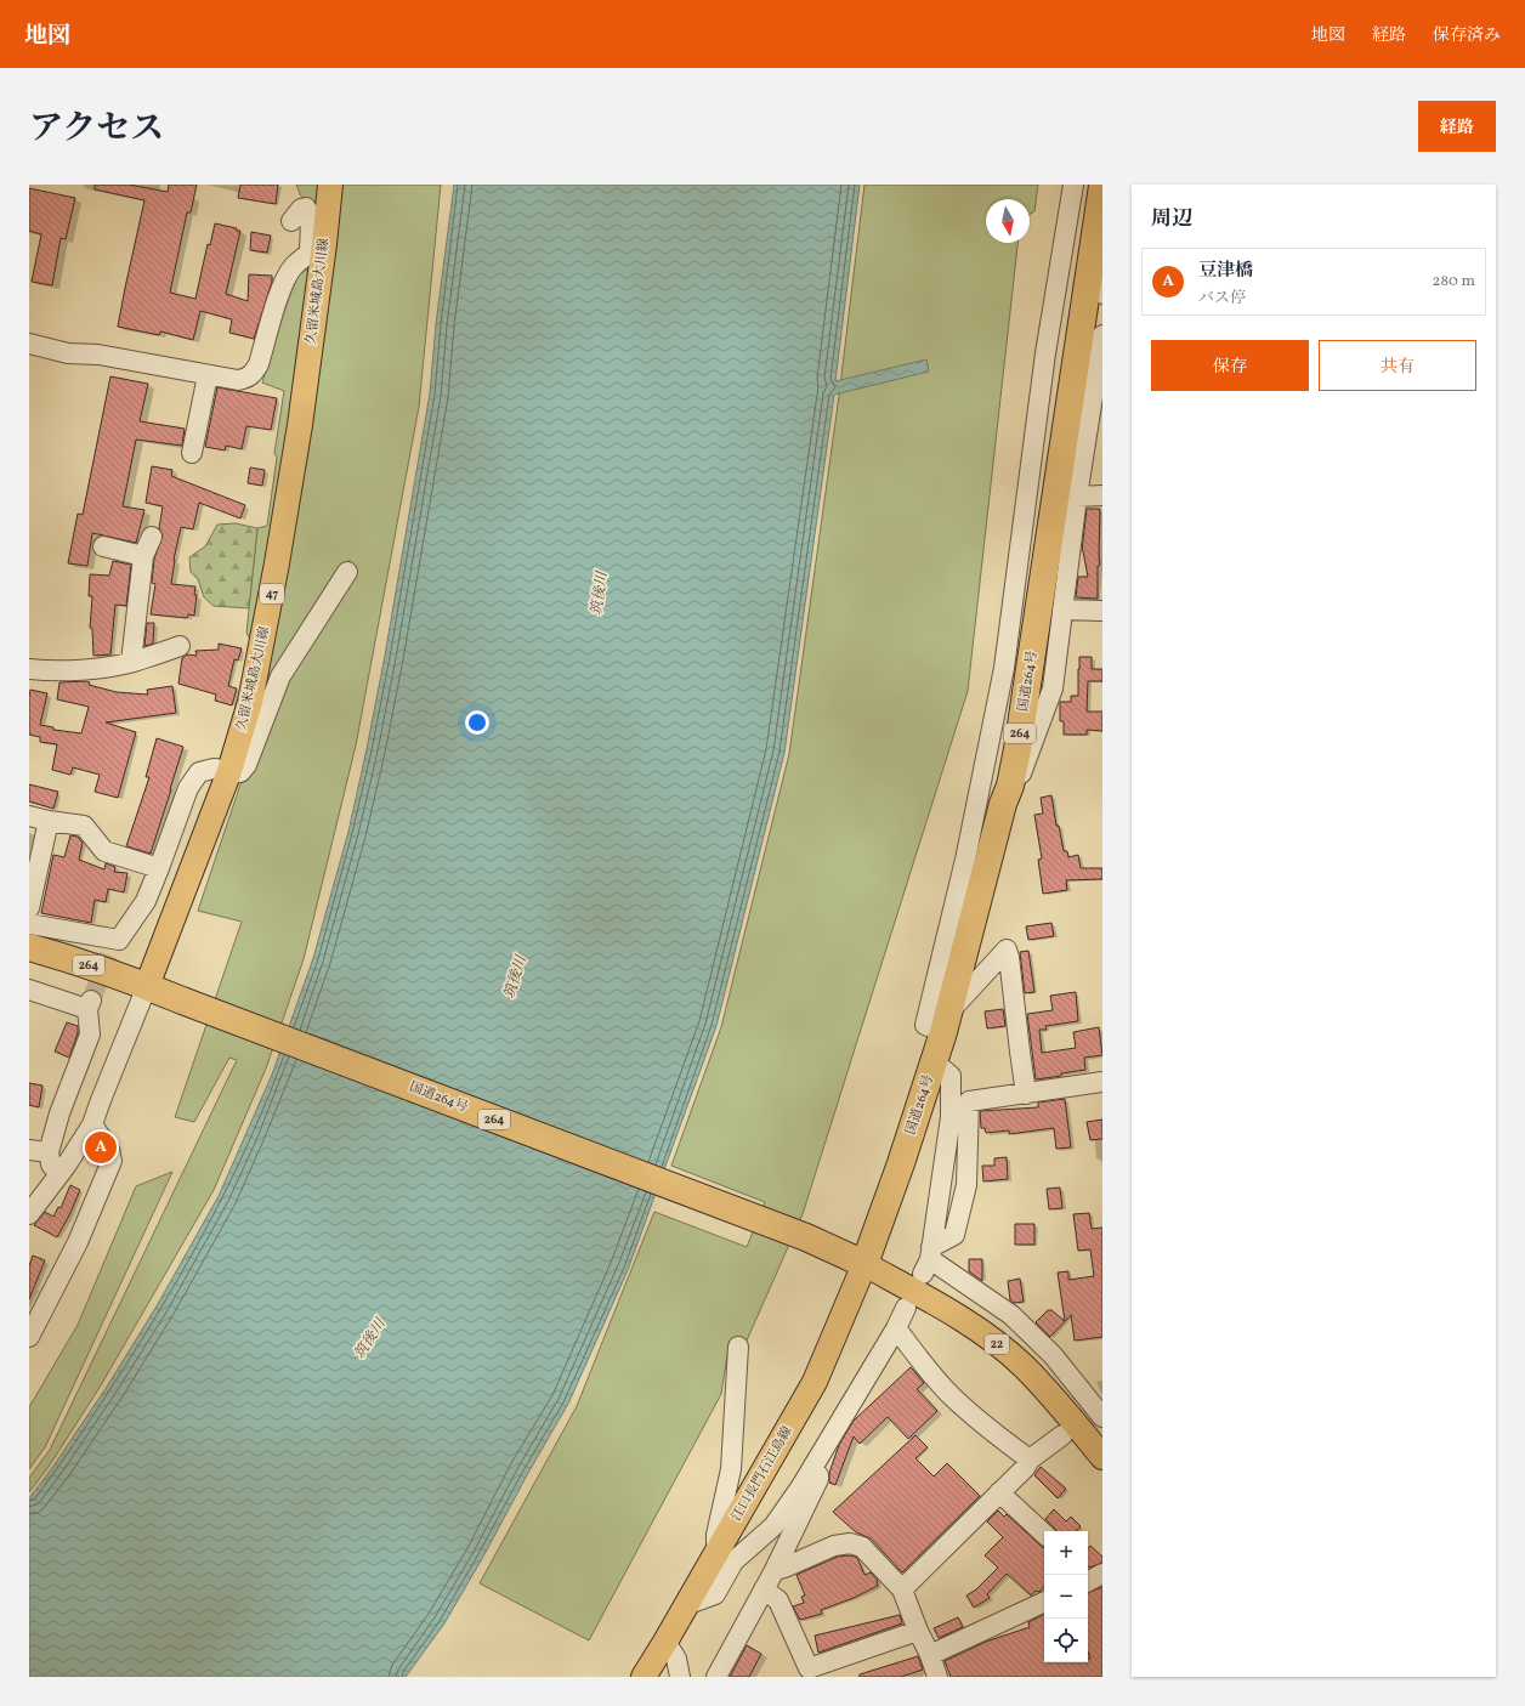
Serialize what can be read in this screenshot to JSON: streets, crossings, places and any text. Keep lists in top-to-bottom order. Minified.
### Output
{"streets":{"highway":["国道264号","264"],"main road":["久留米城島大川線","47","22","江口長門石江島線"]},"crossings":[["久留米城島大川線","国道264号"],["久留米城島大川線","264"],["国道264号","264"],["国道264号","22"],["国道264号","江口長門石江島線"],["22","江口長門石江島線"]],"water":["筑後川"],"north":"bottom","page":{"header":"地図","nav":["地図","経路","保存済み"],"title":"アクセス","buttons":["経路",["保存","共有"]],"heading":"周辺","list":[{"mark":"A","name":"豆津橋","note":"バス停","value":"280 m"}],"pins":"A","map_buttons":["+","−"]}}
